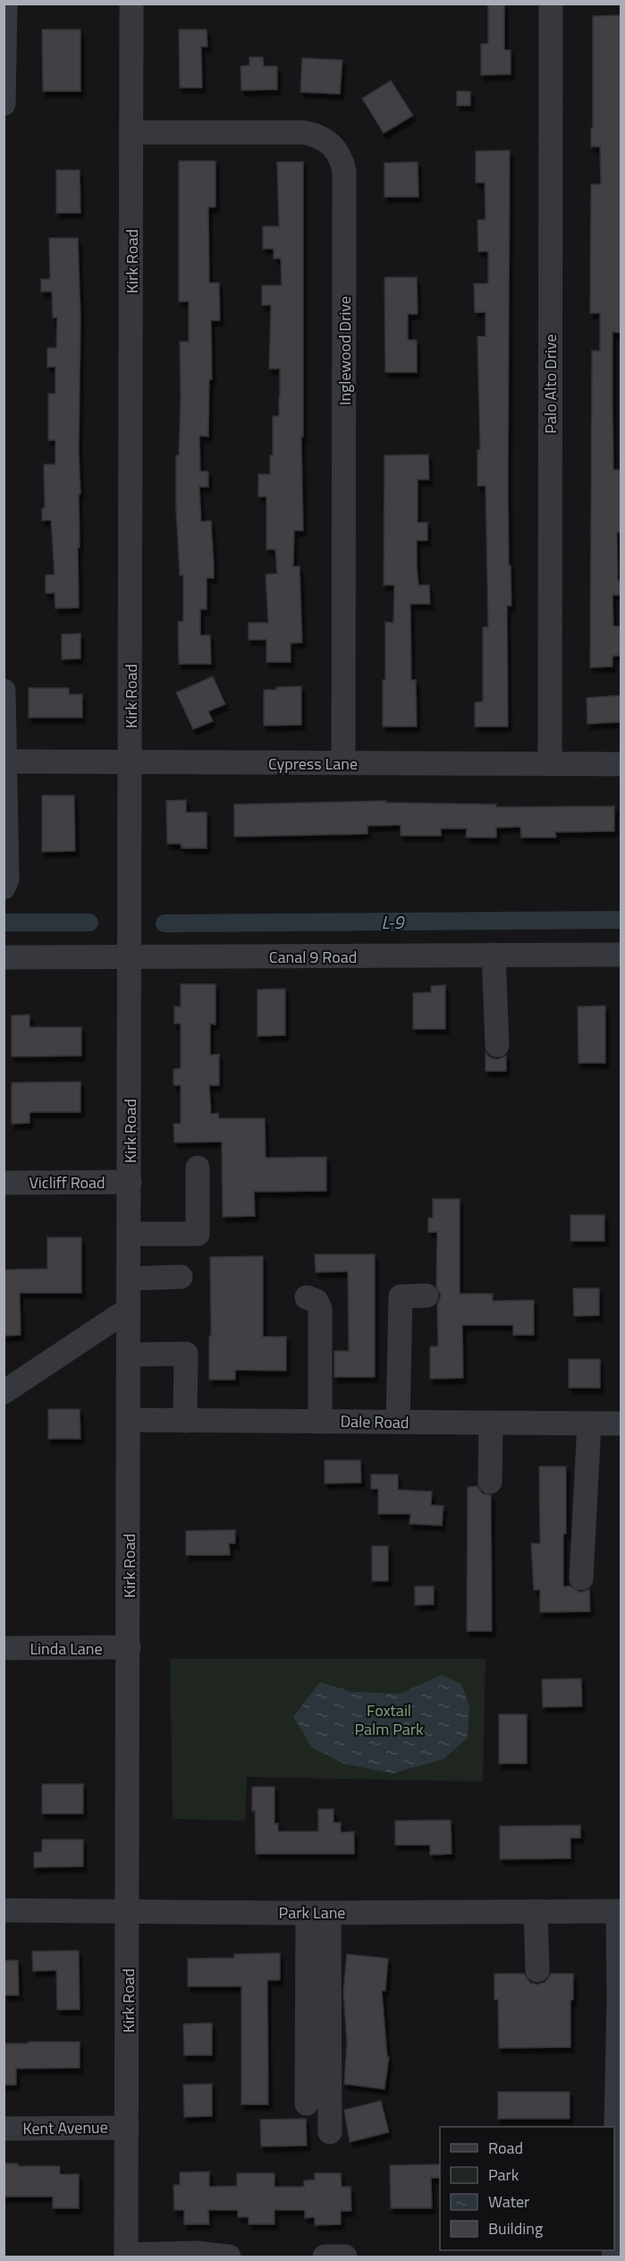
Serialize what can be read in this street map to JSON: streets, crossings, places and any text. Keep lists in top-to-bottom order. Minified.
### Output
{"streets":{"street":["Kirk Road","Inglewood Drive","Palo Alto Drive","Cypress Lane","Canal 9 Road","Vicliff Road","Dale Road","Linda Lane","Park Lane","Kent Avenue"]},"crossings":[["Kirk Road","Inglewood Drive"],["Kirk Road","Cypress Lane"],["Kirk Road","Canal 9 Road"],["Kirk Road","Vicliff Road"],["Kirk Road","Dale Road"],["Kirk Road","Linda Lane"],["Kirk Road","Park Lane"],["Kirk Road","Kent Avenue"],["Inglewood Drive","Cypress Lane"],["Palo Alto Drive","Cypress Lane"]],"water":["L-9"],"parks":["Foxtail Palm Park"],"legend":["Road","Park","Water","Building"]}
